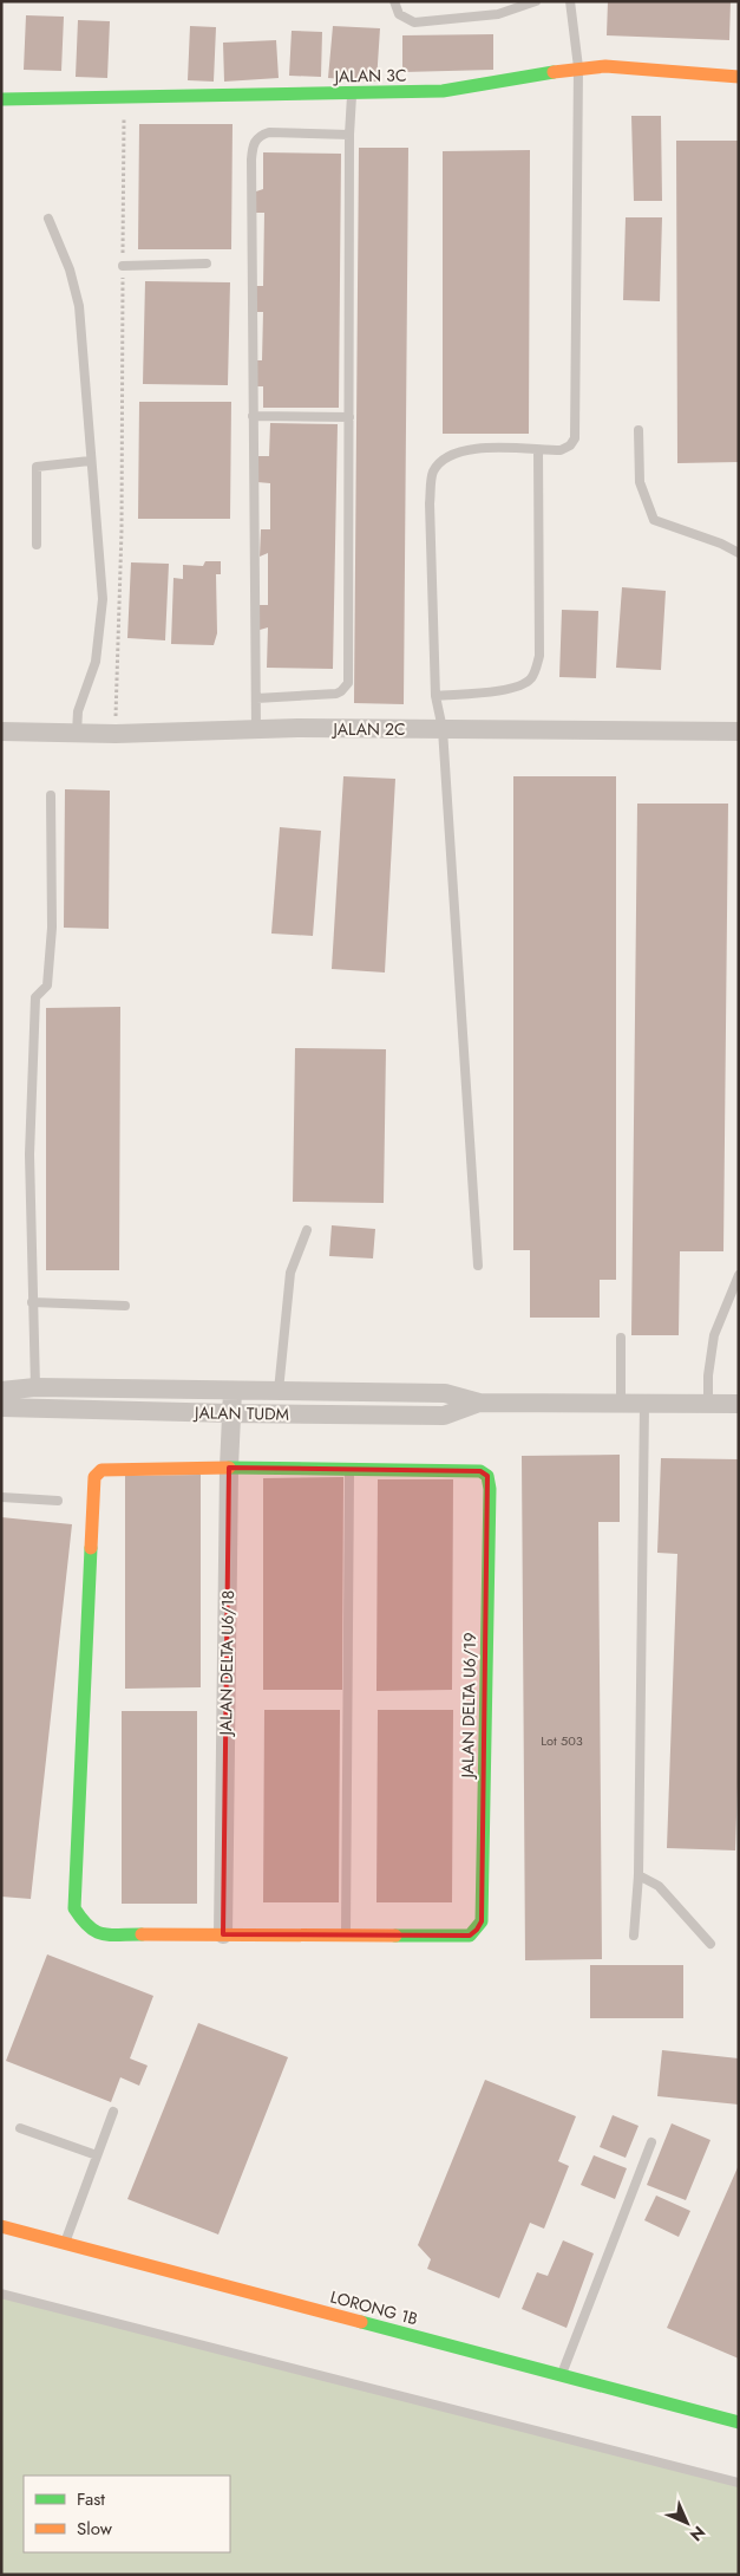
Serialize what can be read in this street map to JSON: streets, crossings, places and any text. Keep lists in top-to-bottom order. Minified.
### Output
{"streets":{"street":["JALAN 3C","JALAN 2C","JALAN TUDM","JALAN DELTA U6/18","JALAN DELTA U6/19","LORONG 1B"]},"crossings":[["JALAN TUDM","JALAN DELTA U6/18"]],"house_numbers":["Lot 503"],"legend":["Fast","Slow"],"north":"bottom right"}
